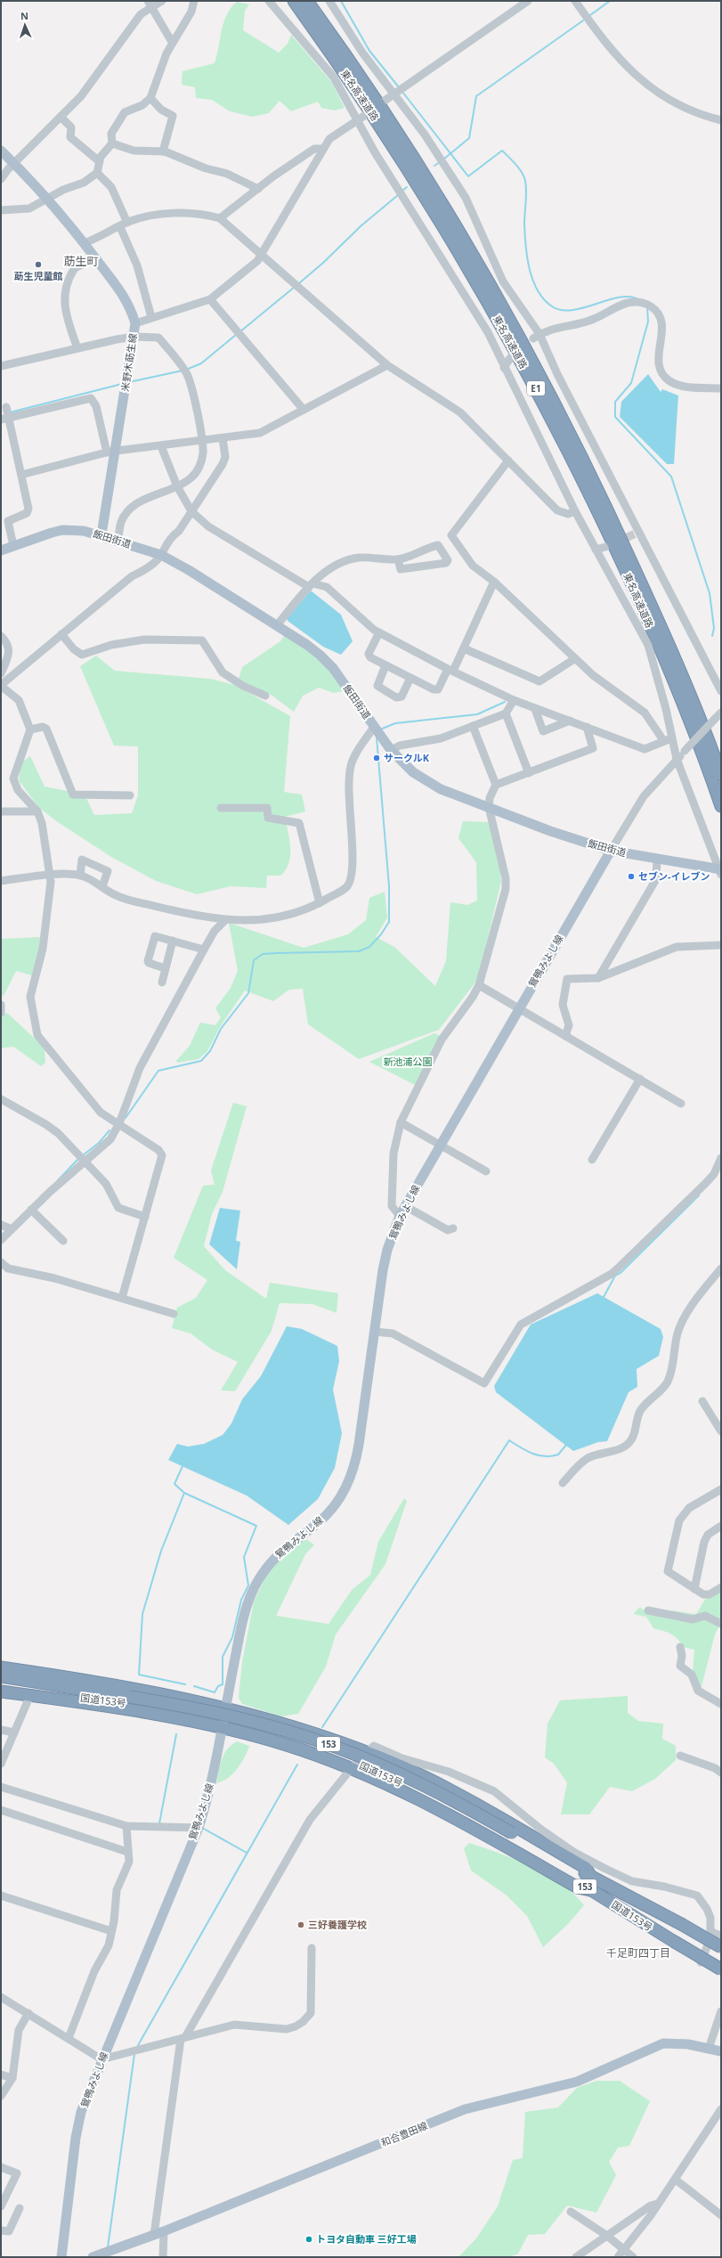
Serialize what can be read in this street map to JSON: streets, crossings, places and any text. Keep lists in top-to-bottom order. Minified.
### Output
{"streets":{"highway":["東名高速道路","E1","国道153号","153"],"main road":["米野木莇生線","飯田街道","鴛鴨みよし線","和合豊田線"]},"crossings":[["米野木莇生線","飯田街道"],["飯田街道","鴛鴨みよし線"]],"districts":["莇生町","千足町四丁目"],"parks":["新池浦公園"],"places":["莇生児童館","サークルK","セブン-イレブン","三好養護学校","トヨタ自動車 三好工場"],"north":"top"}
